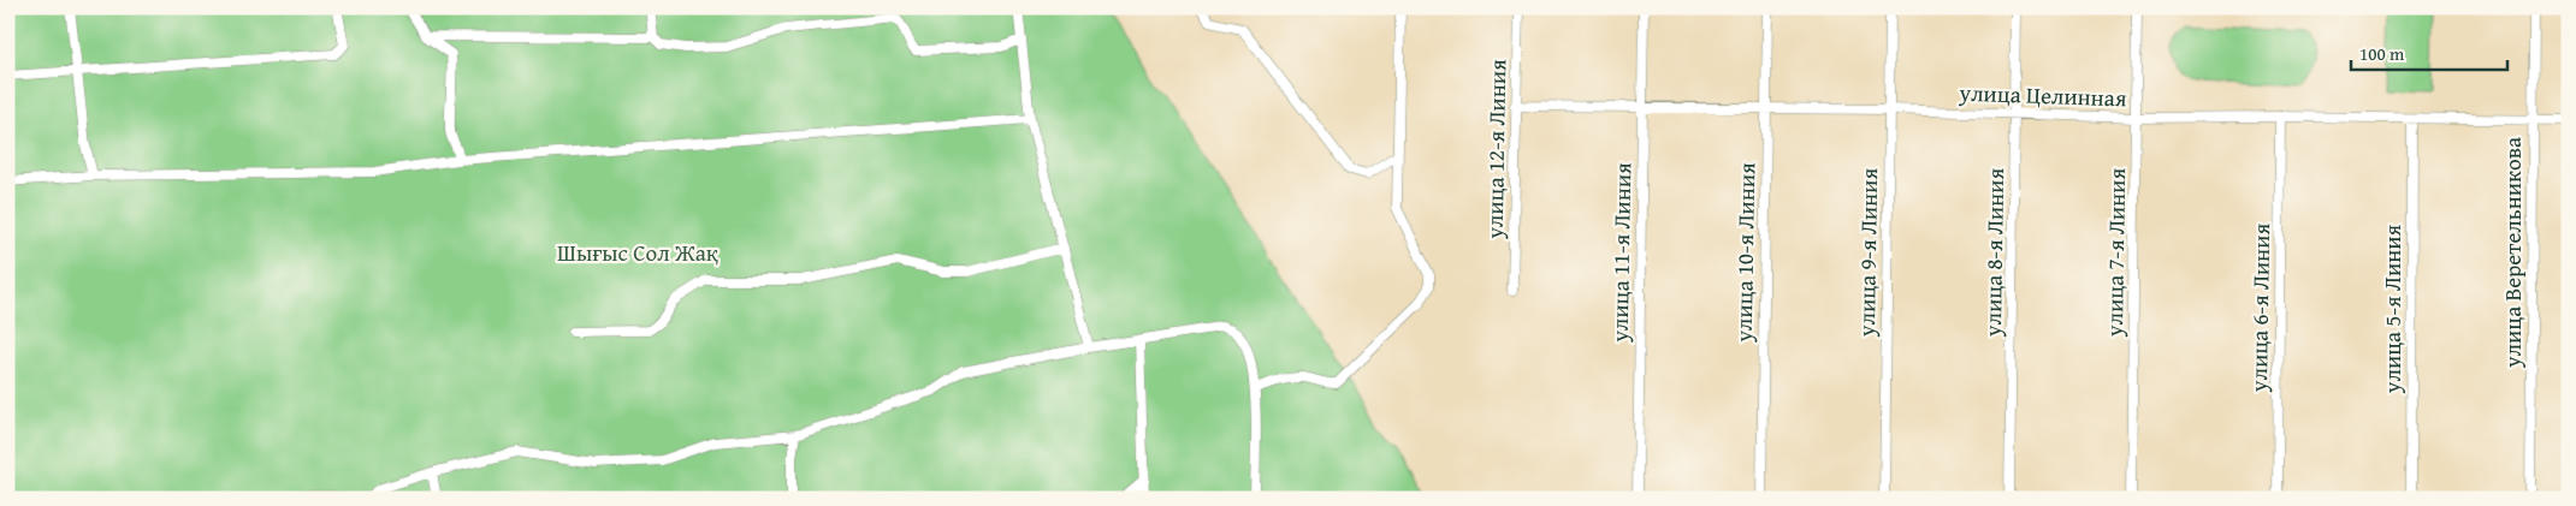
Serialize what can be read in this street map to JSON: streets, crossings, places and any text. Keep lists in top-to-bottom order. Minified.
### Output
{"streets":{"street":["улица Целинная","улица 12-я Линия","улица 11-я Линия","улица 10-я Линия","улица 9-я Линия","улица 8-я Линия","улица 7-я Линия","улица Веретельникова","улица 6-я Линия","улица 5-я Линия"]},"crossings":[["улица Целинная","улица 12-я Линия"],["улица Целинная","улица 11-я Линия"],["улица Целинная","улица 10-я Линия"],["улица Целинная","улица 9-я Линия"],["улица Целинная","улица 8-я Линия"],["улица Целинная","улица 7-я Линия"],["улица Целинная","улица Веретельникова"],["улица Целинная","улица 6-я Линия"],["улица Целинная","улица 5-я Линия"]],"parks":["Шығыс Сол Жақ"],"scale_bar":"100 m"}
